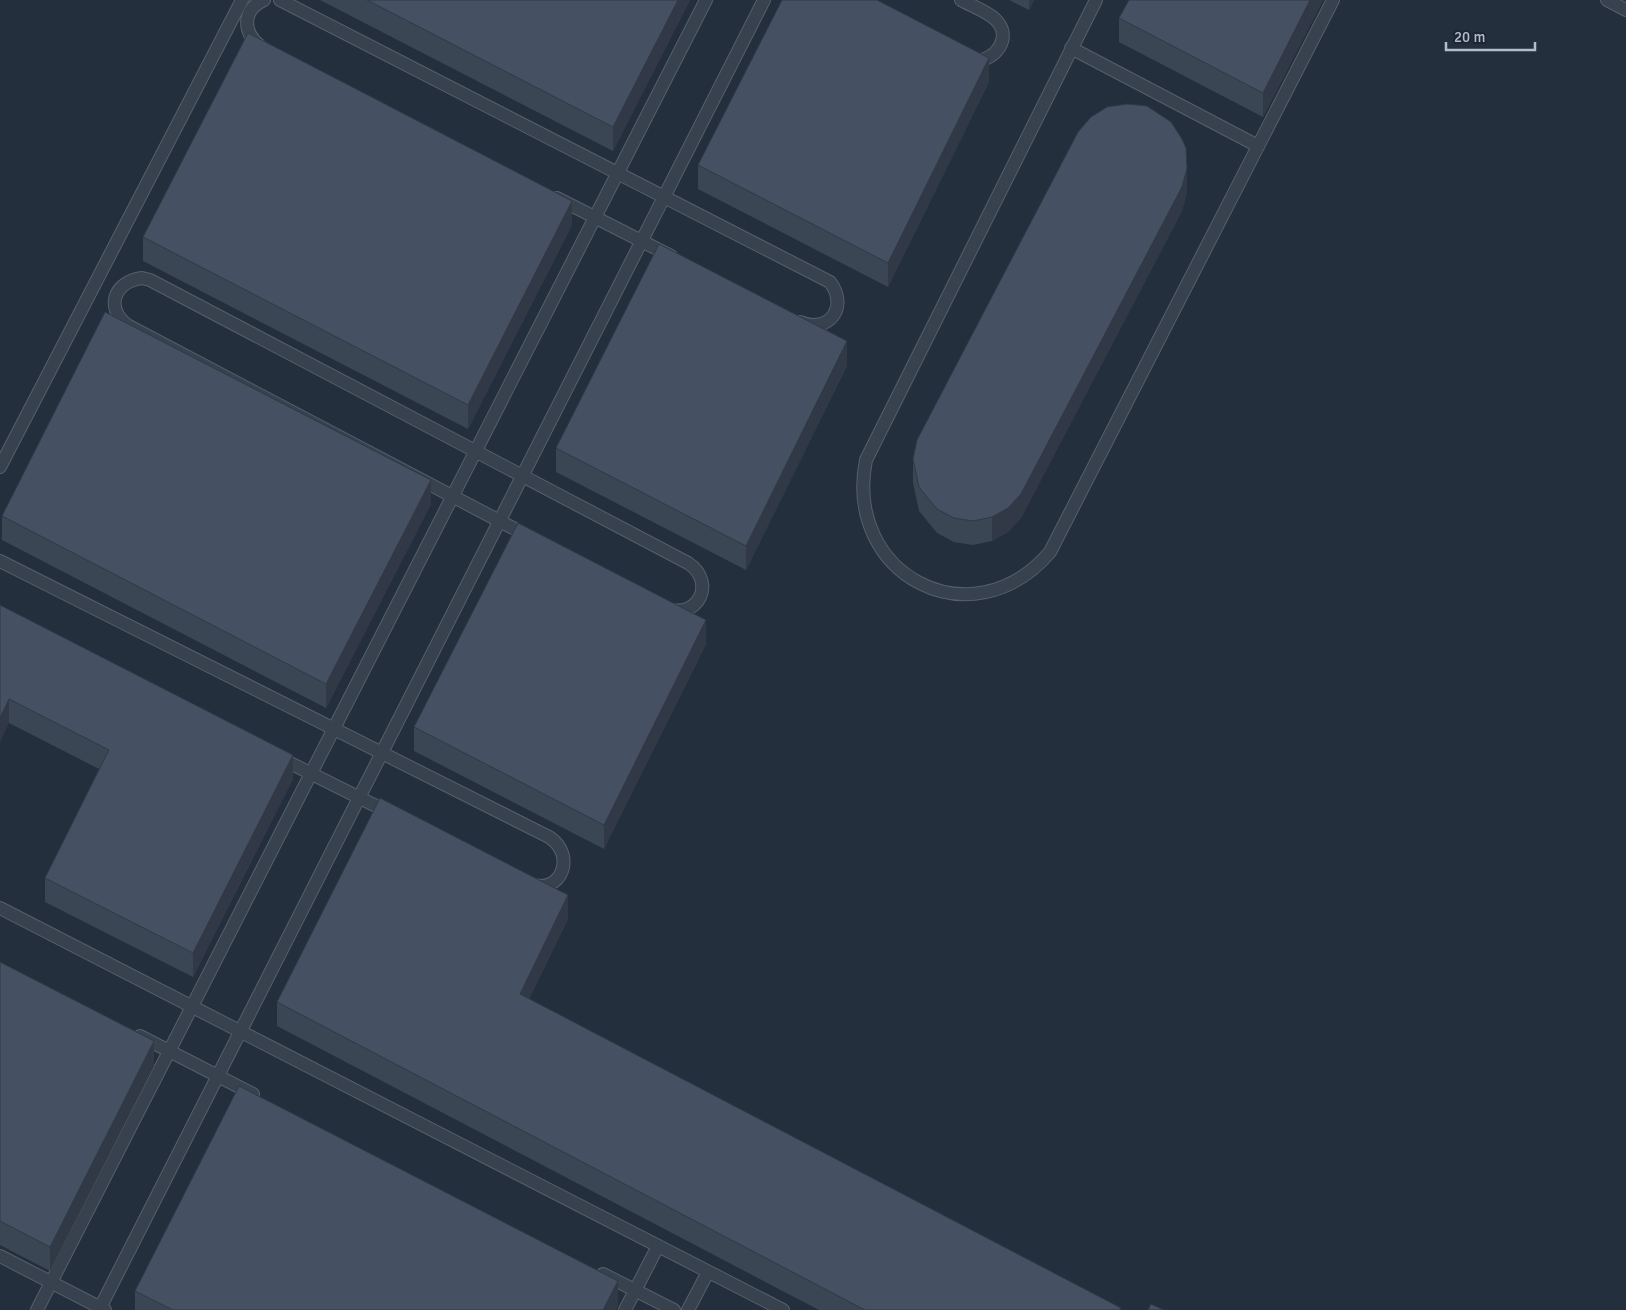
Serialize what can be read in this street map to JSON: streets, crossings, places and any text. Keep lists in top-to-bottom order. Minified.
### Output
{"scale_bar":"20 m"}
